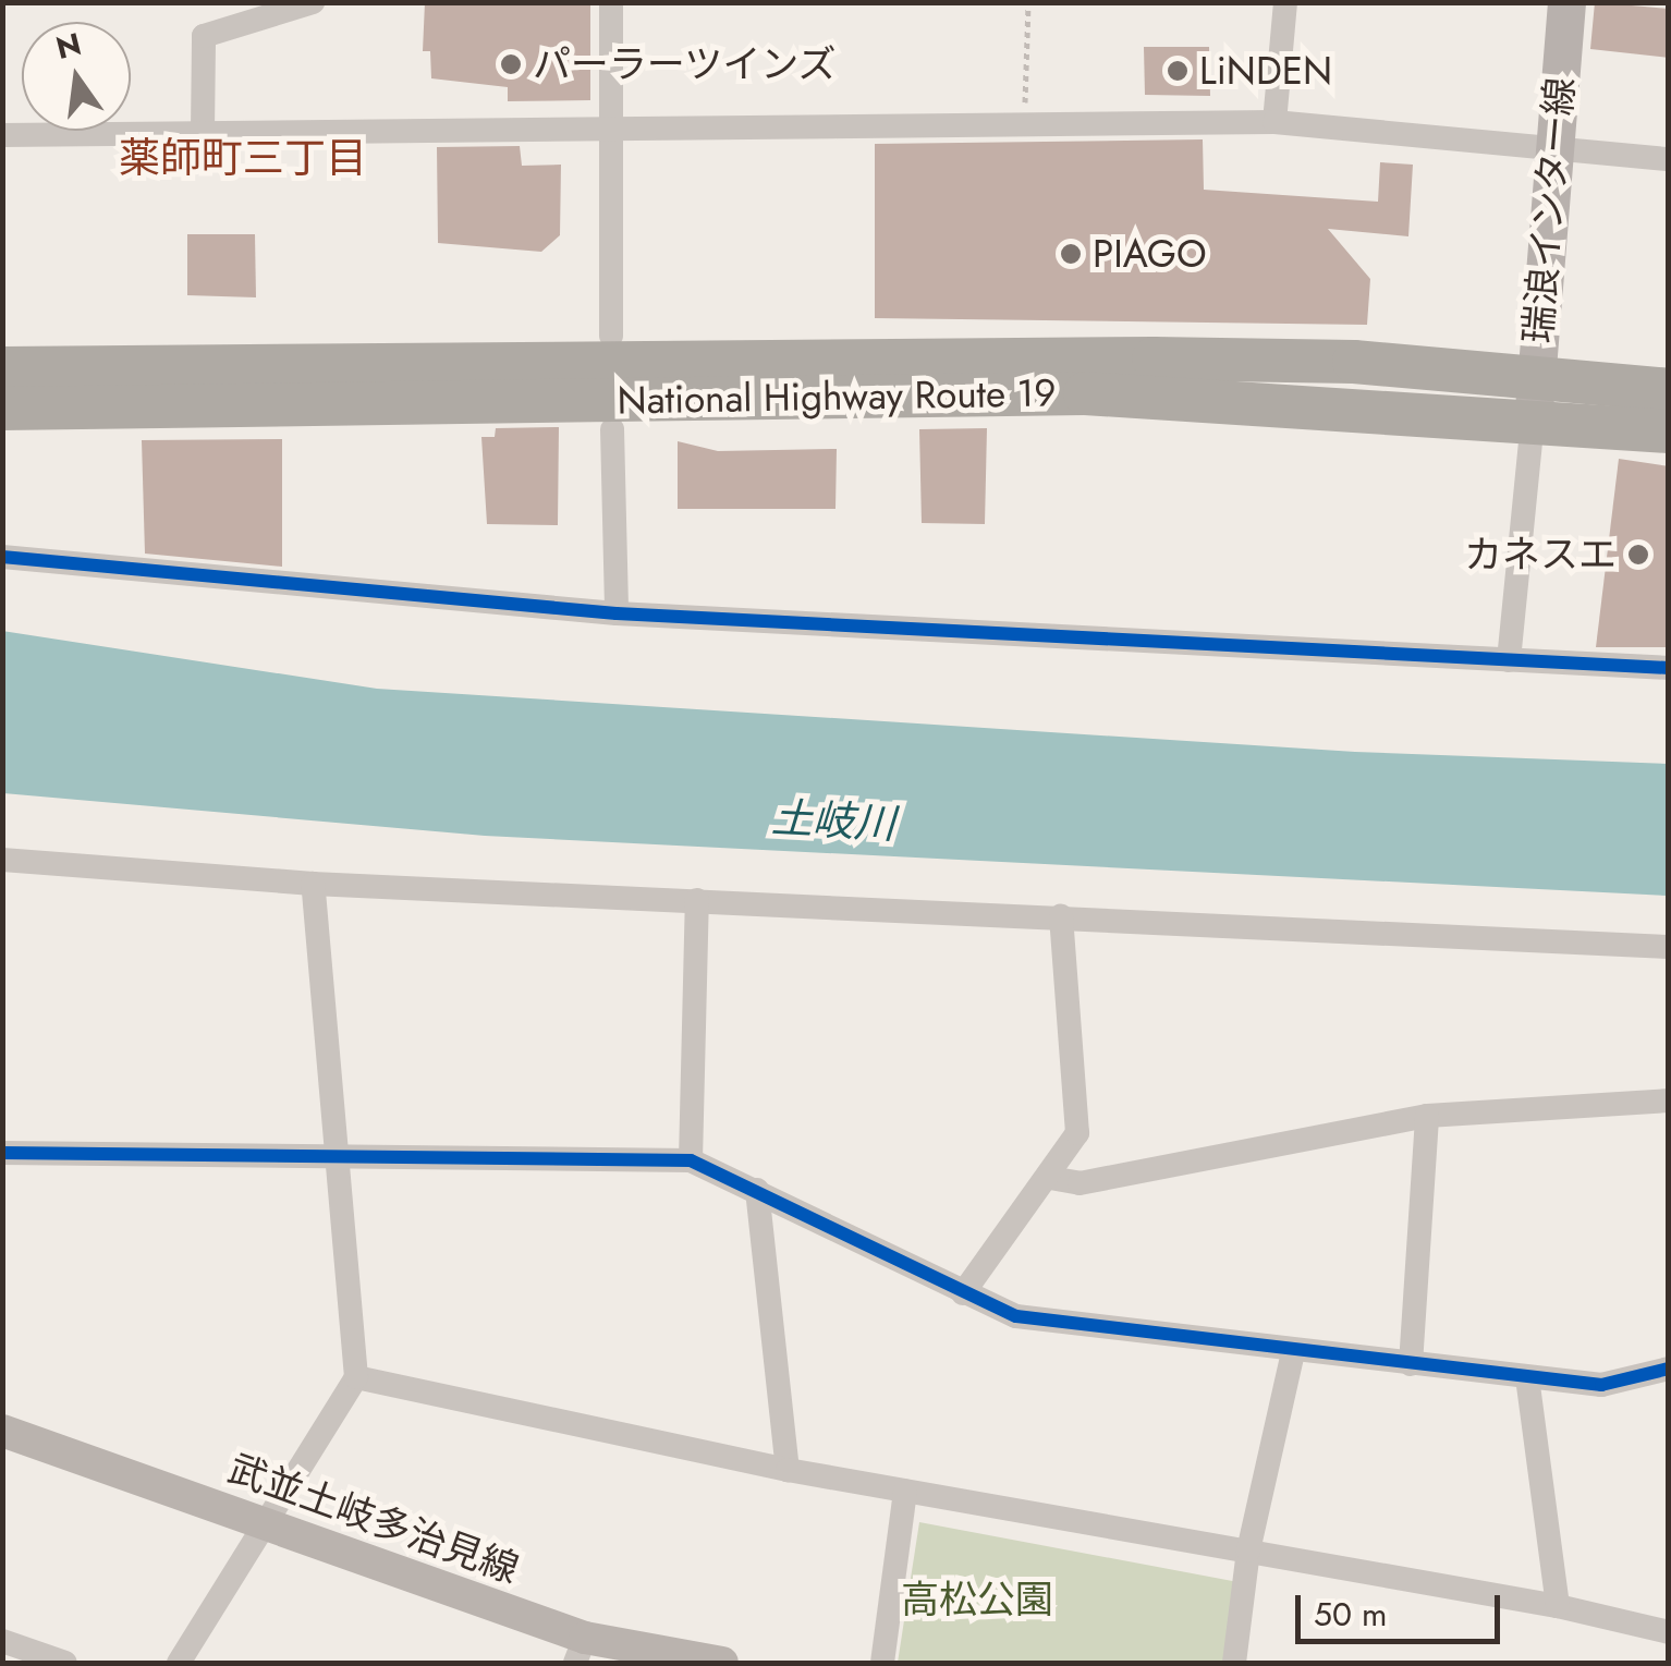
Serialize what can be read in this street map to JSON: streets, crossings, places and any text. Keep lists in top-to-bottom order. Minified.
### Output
{"streets":{"highway":["National Highway Route 19"],"main road":["瑞浪インター線","武並土岐多治見線"]},"crossings":[["瑞浪インター線","National Highway Route 19"]],"districts":["薬師町三丁目"],"water":["土岐川"],"parks":["高松公園"],"places":["パーラーツインズ","LiNDEN","PIAGO","カネスエ"],"scale_bar":"50 m","north":"top"}
